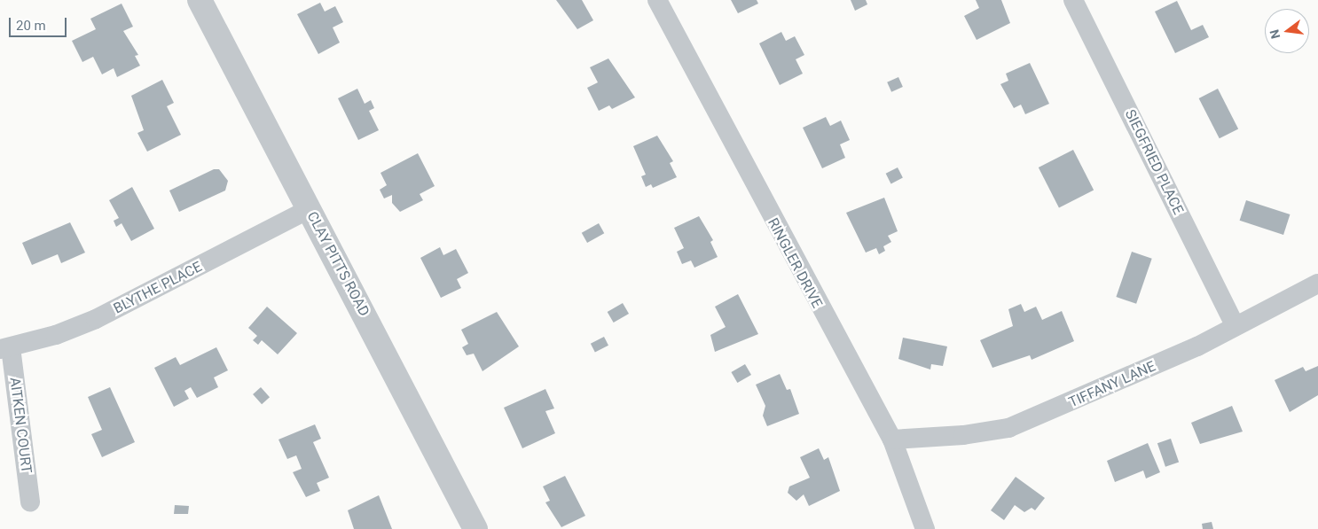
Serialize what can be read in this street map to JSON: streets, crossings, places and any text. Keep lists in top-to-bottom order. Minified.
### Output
{"streets":{"street":["SIEGFRIED PLACE","RINGLER DRIVE","CLAY PITTS ROAD","BLYTHE PLACE","TIFFANY LANE","AITKEN COURT"]},"crossings":[["SIEGFRIED PLACE","TIFFANY LANE"],["RINGLER DRIVE","TIFFANY LANE"],["CLAY PITTS ROAD","BLYTHE PLACE"],["BLYTHE PLACE","AITKEN COURT"]],"scale_bar":"20 m","north":"left"}
